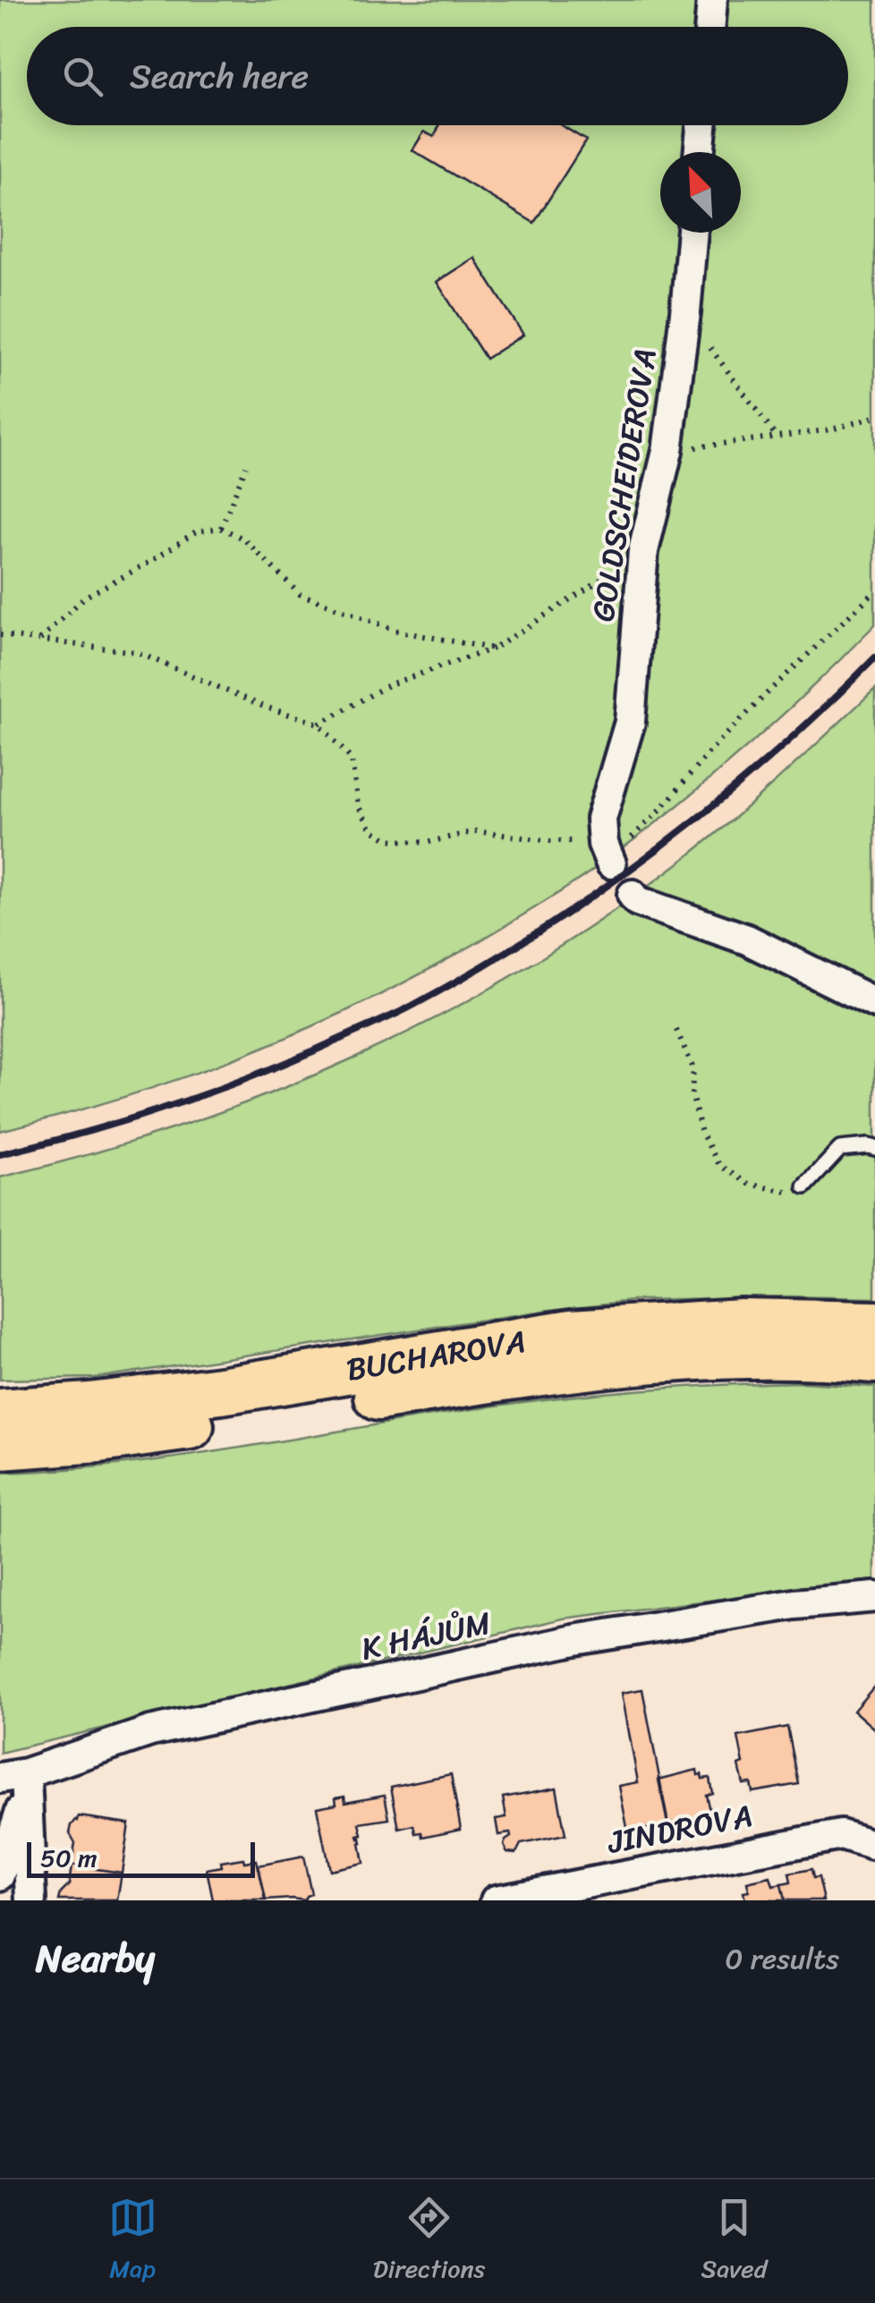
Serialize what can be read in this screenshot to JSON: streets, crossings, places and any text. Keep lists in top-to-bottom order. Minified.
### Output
{"streets":{"main road":["BUCHAROVA"],"street":["GOLDSCHEIDEROVA","K HÁJŮM","JINDROVA"]},"scale_bar":"50 m","north":"top left","page":{"search":"Search here","scale":"50 m","heading":["Nearby","0 results"],"nav":["Map","Directions","Saved"]}}
